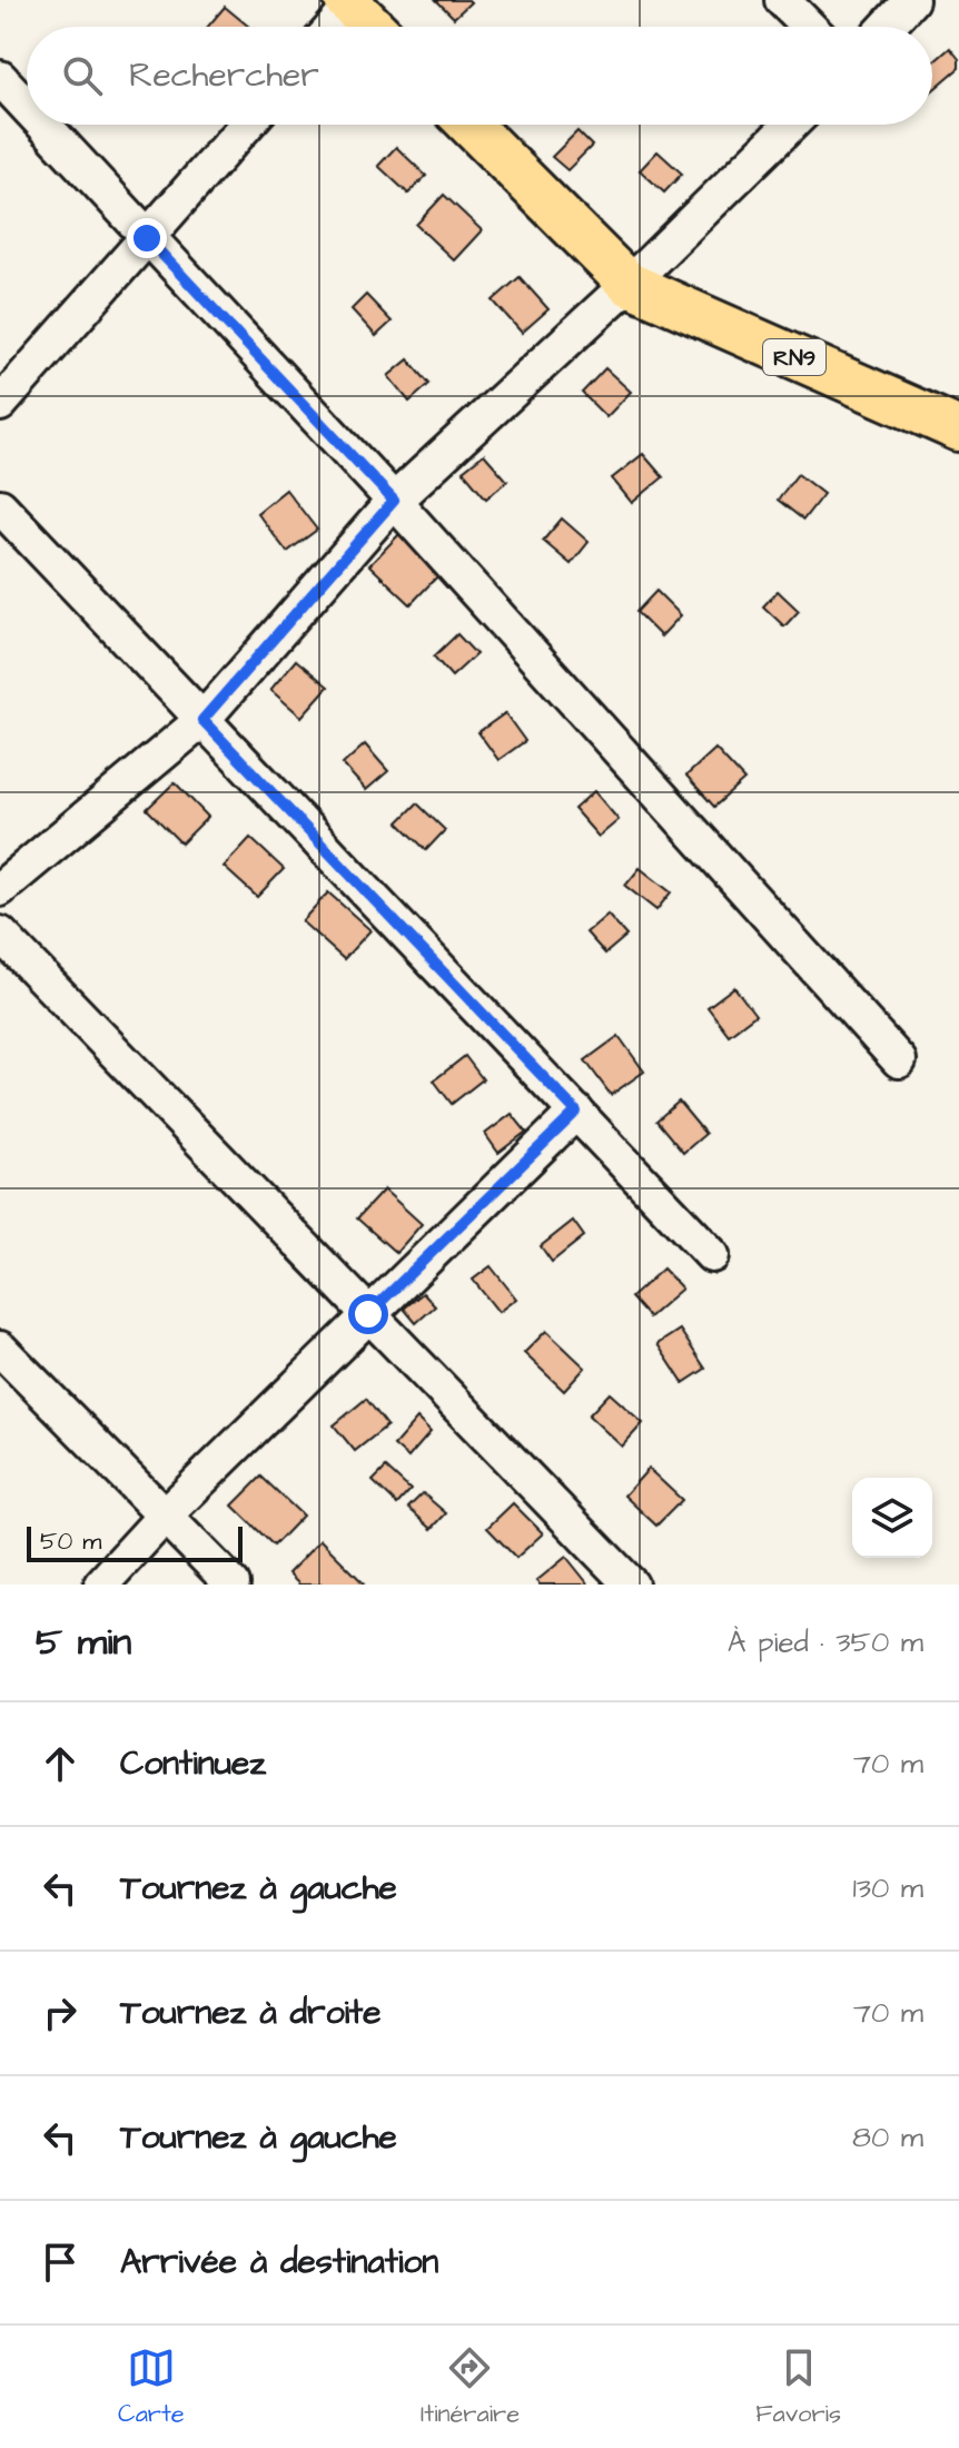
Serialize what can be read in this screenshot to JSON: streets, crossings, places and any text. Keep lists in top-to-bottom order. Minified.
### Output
{"streets":{"main road":["RN9"]},"scale_bar":"50 m","page":{"search":"Rechercher","scale":"50 m","heading":["5 min","À pied · 350 m"],"list":[["Continuez","70 m"],["Tournez à gauche","130 m"],["Tournez à droite","70 m"],["Tournez à gauche","80 m"],"Arrivée à destination"],"nav":["Carte","Itinéraire","Favoris"]}}
